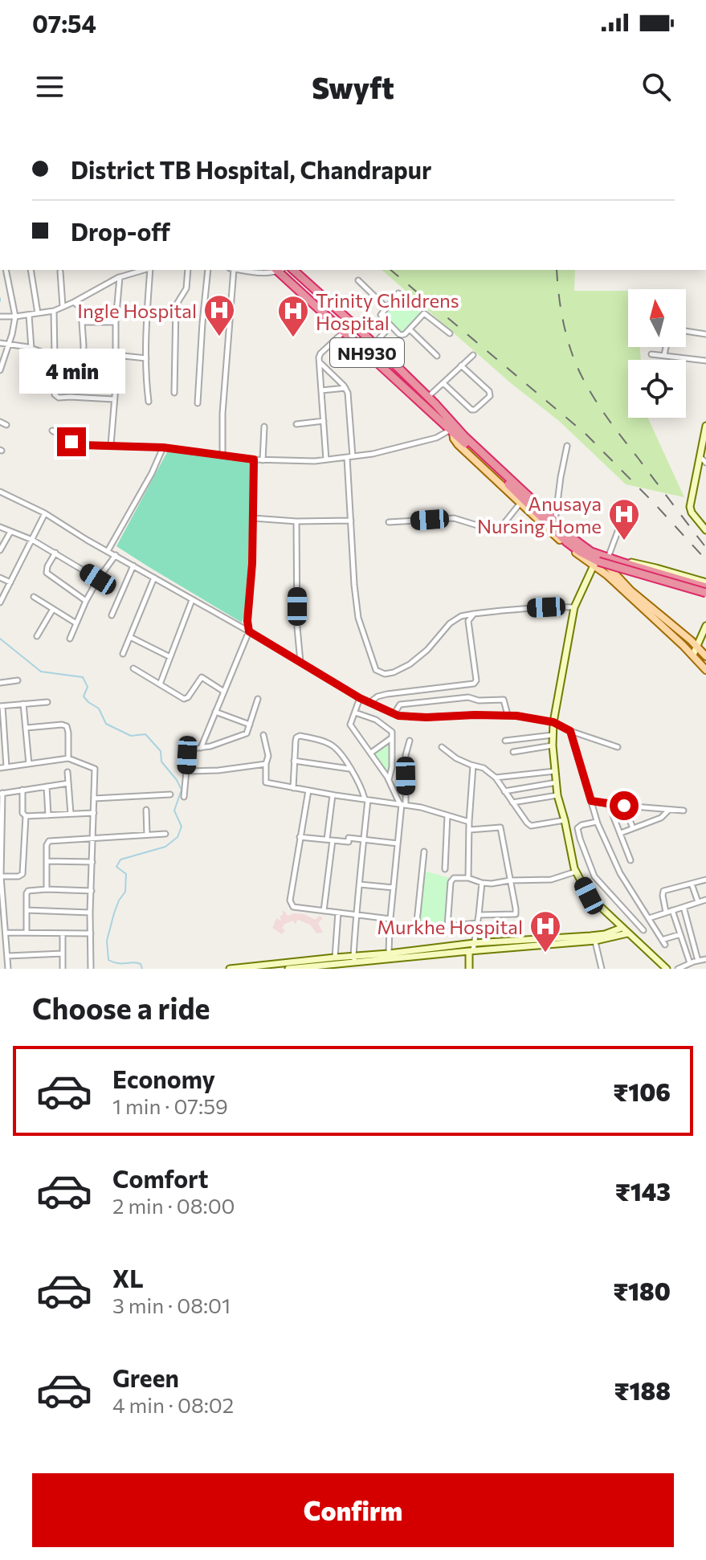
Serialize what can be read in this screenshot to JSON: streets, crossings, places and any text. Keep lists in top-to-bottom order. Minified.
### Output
{"streets":{"highway":["NH930"]},"places":{"hospital":["Ingle Hospital","Trinity Childrens Hospital","Anusaya Nursing Home","Murkhe Hospital"]},"north":"top","page":{"status":"07:54","header":"Swyft","banner":["District TB Hospital, Chandrapur","Drop-off"],"bubble":"4 min","heading":"Choose a ride","list":[{"name":"Economy","note":"1 min · 07:59","value":"₹106"},{"name":"Comfort","note":"2 min · 08:00","value":"₹143"},{"name":"XL","note":"3 min · 08:01","value":"₹180"},{"name":"Green","note":"4 min · 08:02","value":"₹188"}],"buttons":"Confirm"}}
